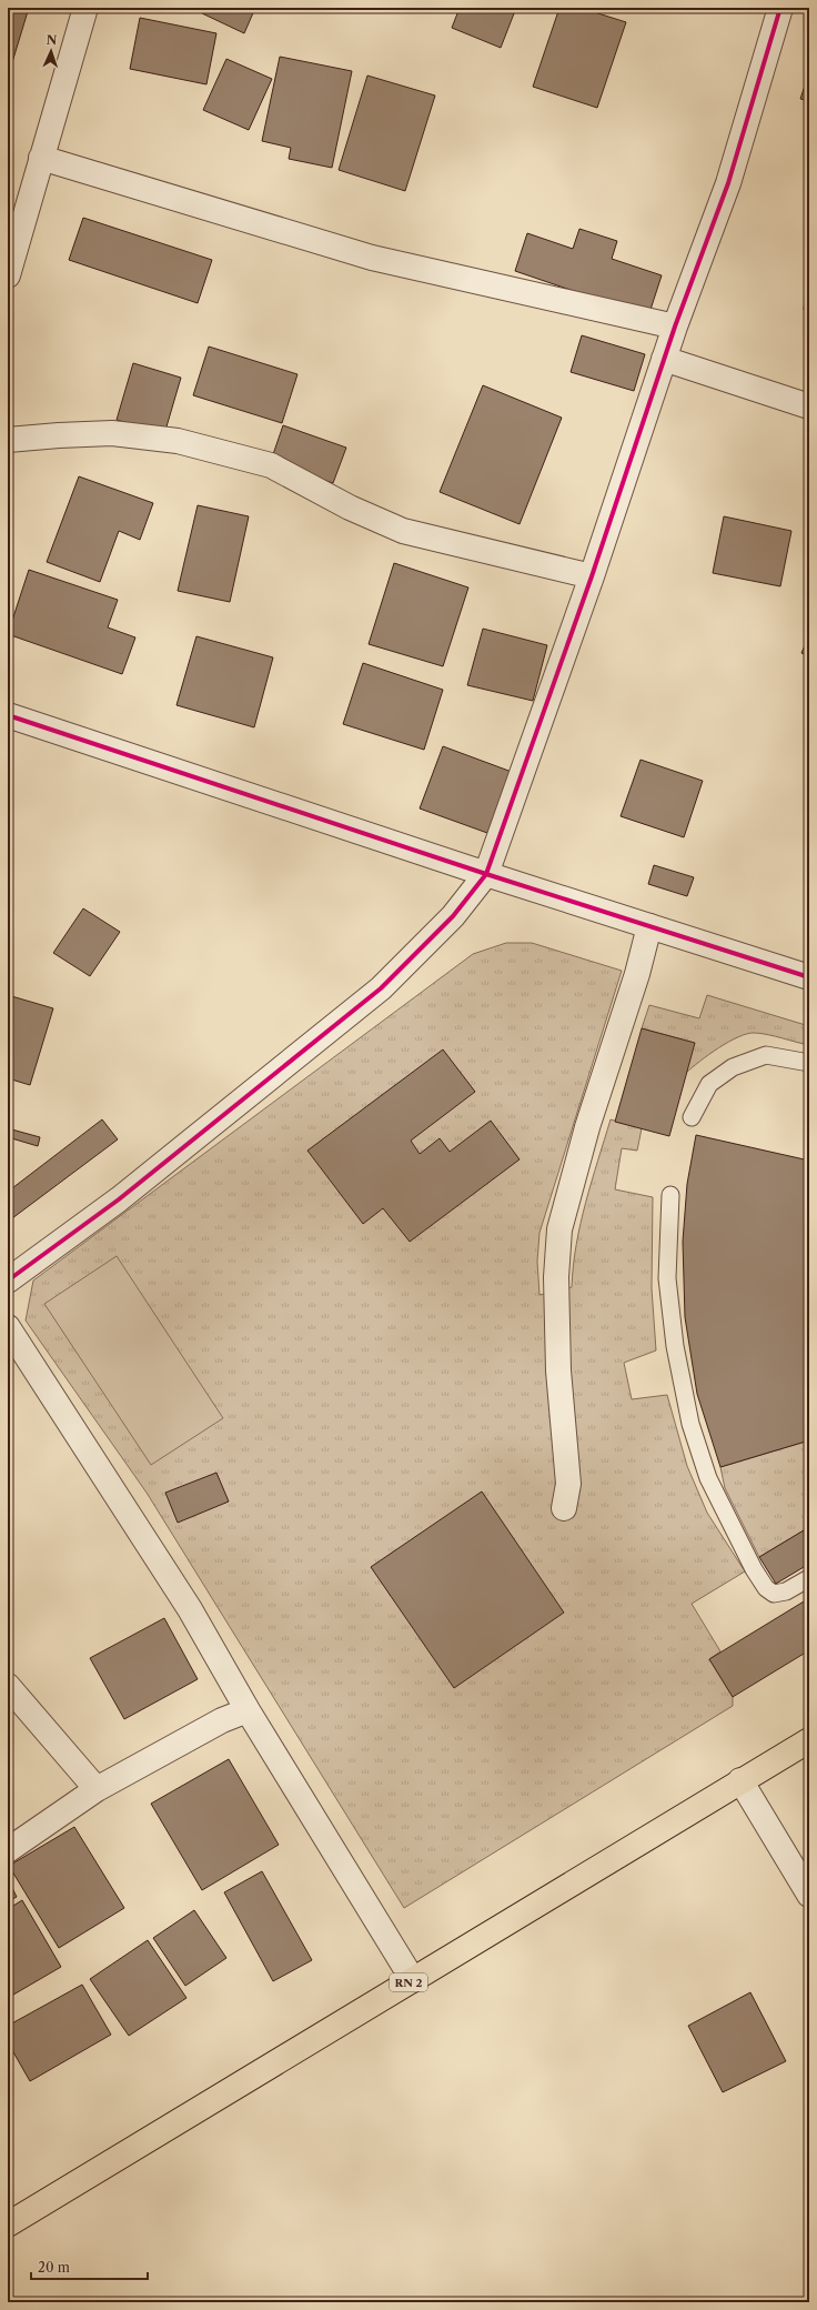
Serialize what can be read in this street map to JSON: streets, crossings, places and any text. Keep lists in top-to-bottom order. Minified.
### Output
{"streets":{"highway":["RN 2"]},"scale_bar":"20 m","north":"top"}
